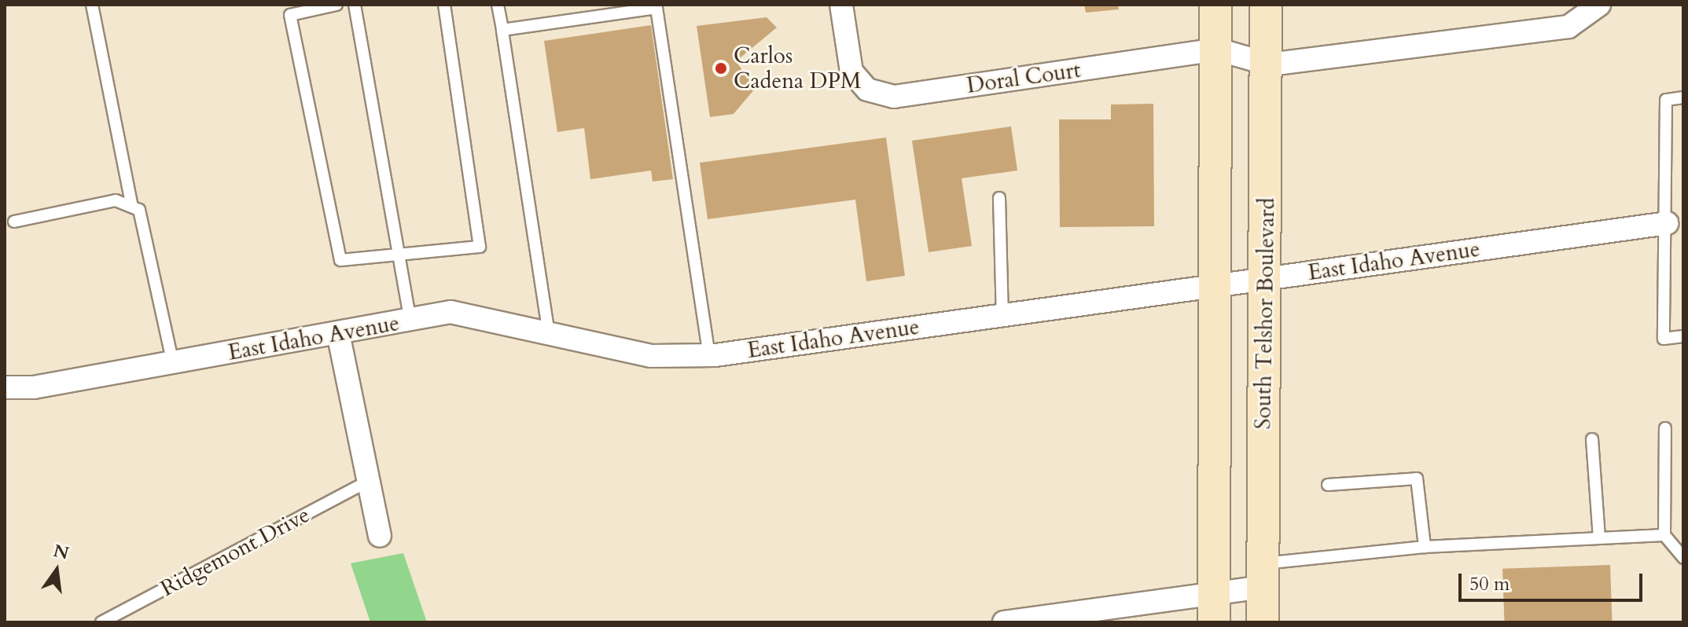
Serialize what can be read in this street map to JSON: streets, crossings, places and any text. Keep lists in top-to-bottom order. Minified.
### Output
{"streets":{"main road":["South Telshor Boulevard"],"street":["Doral Court","East Idaho Avenue"],"lane":["Ridgemont Drive"]},"crossings":[["Doral Court","South Telshor Boulevard"],["East Idaho Avenue","South Telshor Boulevard"]],"places":["Carlos Cadena DPM"],"scale_bar":"50 m","north":"top"}
